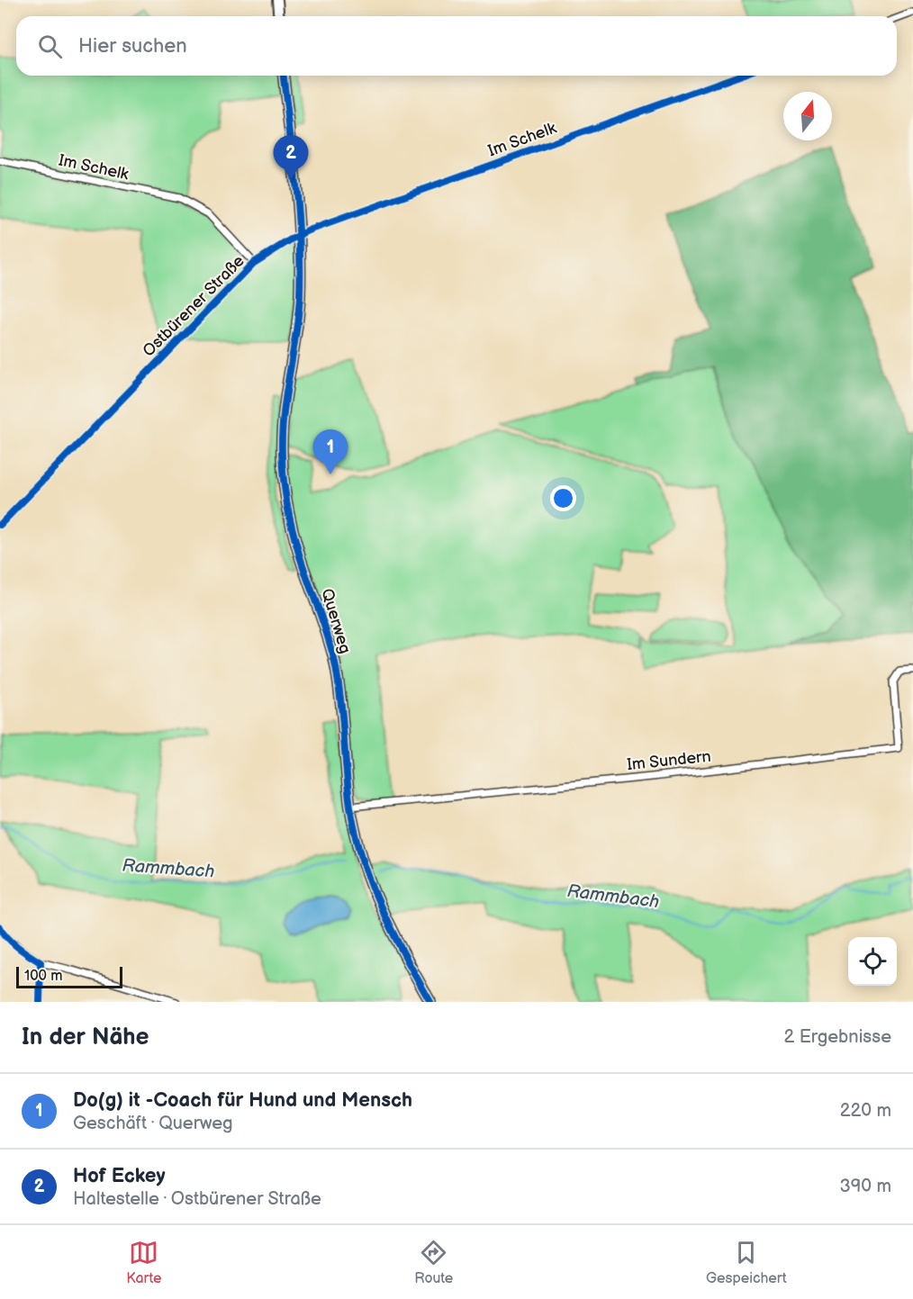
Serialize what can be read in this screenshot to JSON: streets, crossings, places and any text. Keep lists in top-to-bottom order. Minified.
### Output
{"streets":{"street":["Im Schelk","Ostbürener Straße","Querweg","Im Sundern"]},"crossings":[["Im Schelk","Ostbürener Straße"],["Im Schelk","Querweg"],["Ostbürener Straße","Querweg"],["Querweg","Im Sundern"]],"water":["Rammbach"],"scale_bar":"100 m","north":"top","page":{"search":"Hier suchen","pins":["2","1"],"scale":"100 m","heading":["In der Nähe","2 Ergebnisse"],"list":[{"mark":"1","name":"Do(g) it -Coach für Hund und Mensch","note":"Geschäft · Querweg","value":"220 m"},{"mark":"2","name":"Hof Eckey","note":"Haltestelle · Ostbürener Straße","value":"390 m"}],"nav":["Karte","Route","Gespeichert"]}}
